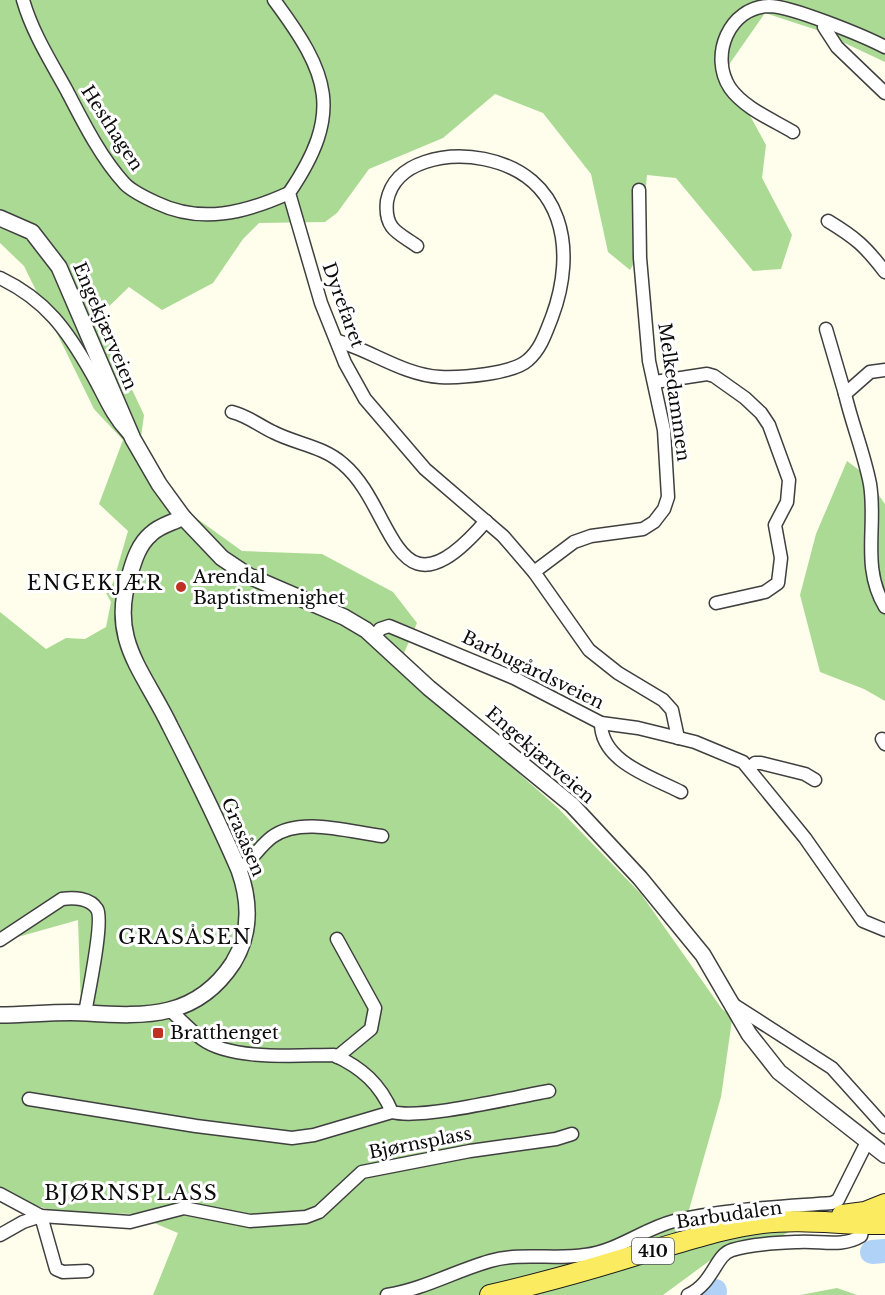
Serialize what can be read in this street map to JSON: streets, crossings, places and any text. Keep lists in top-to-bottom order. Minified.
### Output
{"streets":{"main road":["Barbudalen","410"],"street":["Hesthagen","Dyrefaret","Engekjærveien","Melkedammen","Barbugårdsveien","Grasåsen","Bjørnsplass"]},"crossings":[["Hesthagen","Dyrefaret"],["Dyrefaret","Melkedammen"],["Engekjærveien","Barbugårdsveien"],["Engekjærveien","Grasåsen"],["Engekjærveien","Barbudalen"]],"districts":["ENGEKJÆR","GRASÅSEN","BJØRNSPLASS"],"places":{"other":["Arendal Baptistmenighet"],"transit":["Bratthenget"]}}
